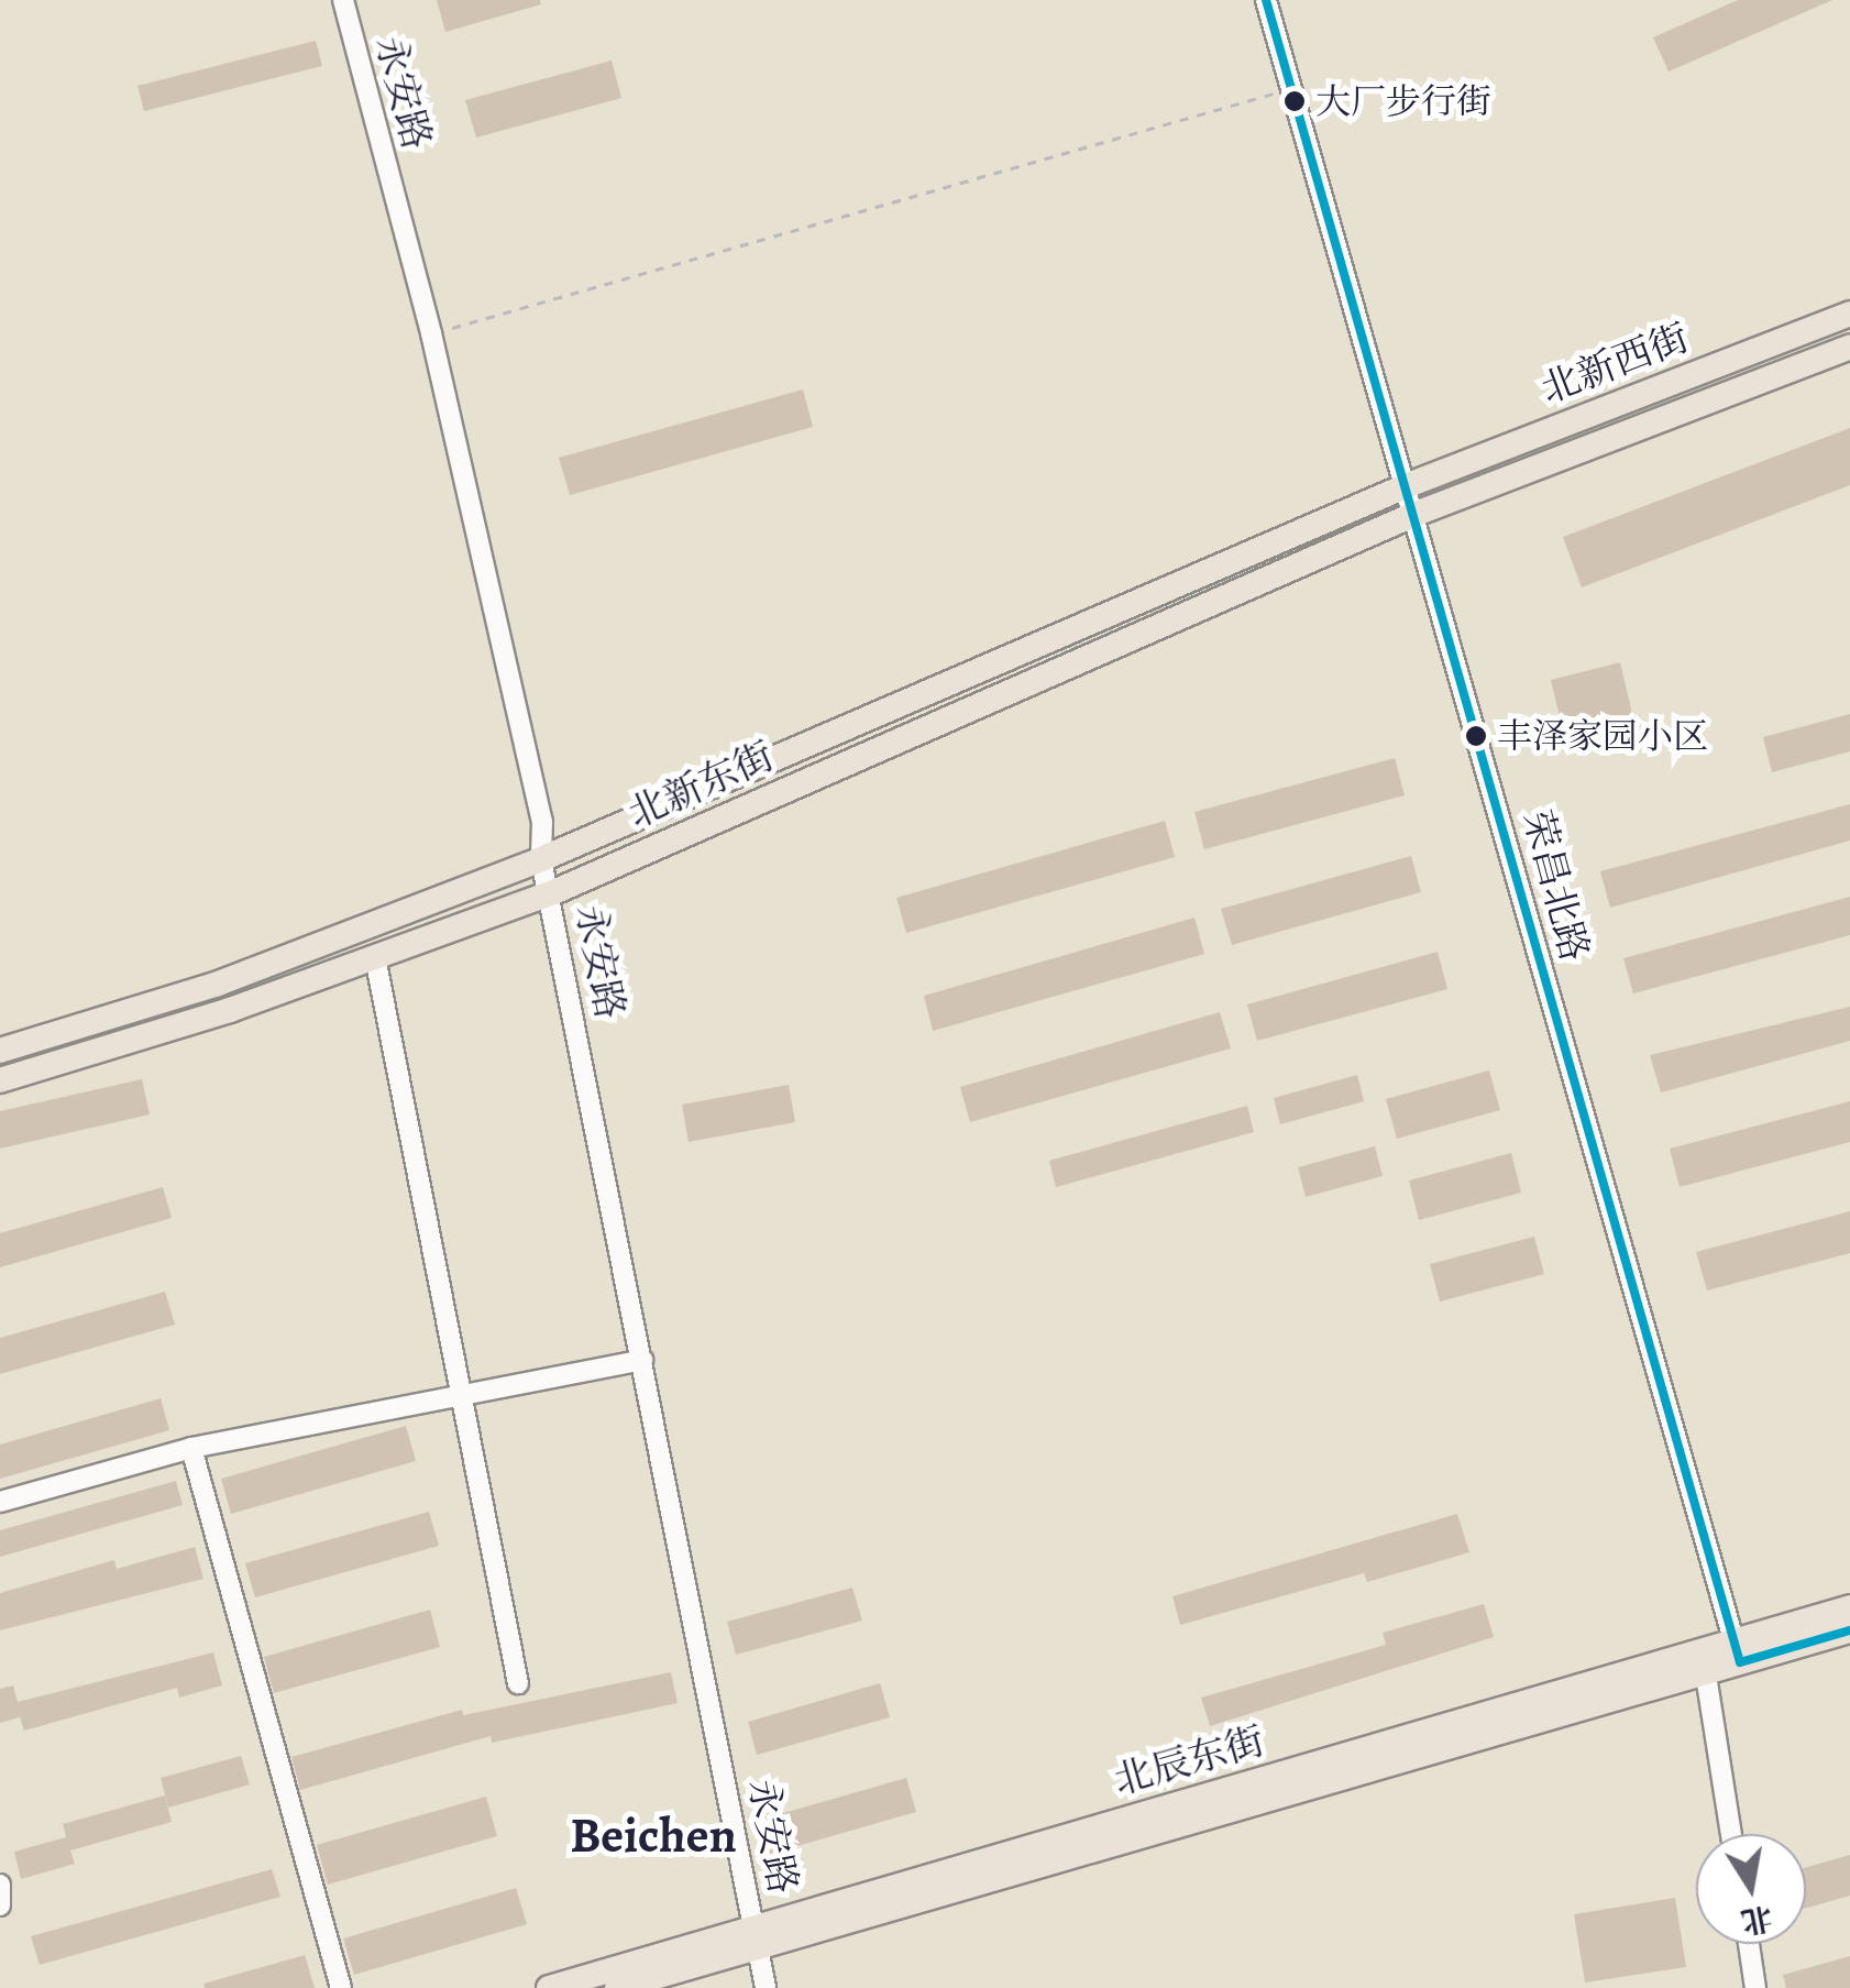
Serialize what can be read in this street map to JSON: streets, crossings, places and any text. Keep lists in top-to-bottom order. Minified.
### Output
{"streets":{"main road":["北新西街","北新东街","北辰东街"],"street":["永安路","荣昌北路"]},"crossings":[["永安路","北新东街"],["永安路","北辰东街"],["北新西街","北新东街"],["北新西街","荣昌北路"],["北新东街","荣昌北路"],["荣昌北路","北辰东街"]],"districts":["Beichen"],"places":["大厂步行街","丰泽家园小区"],"north":"bottom"}
